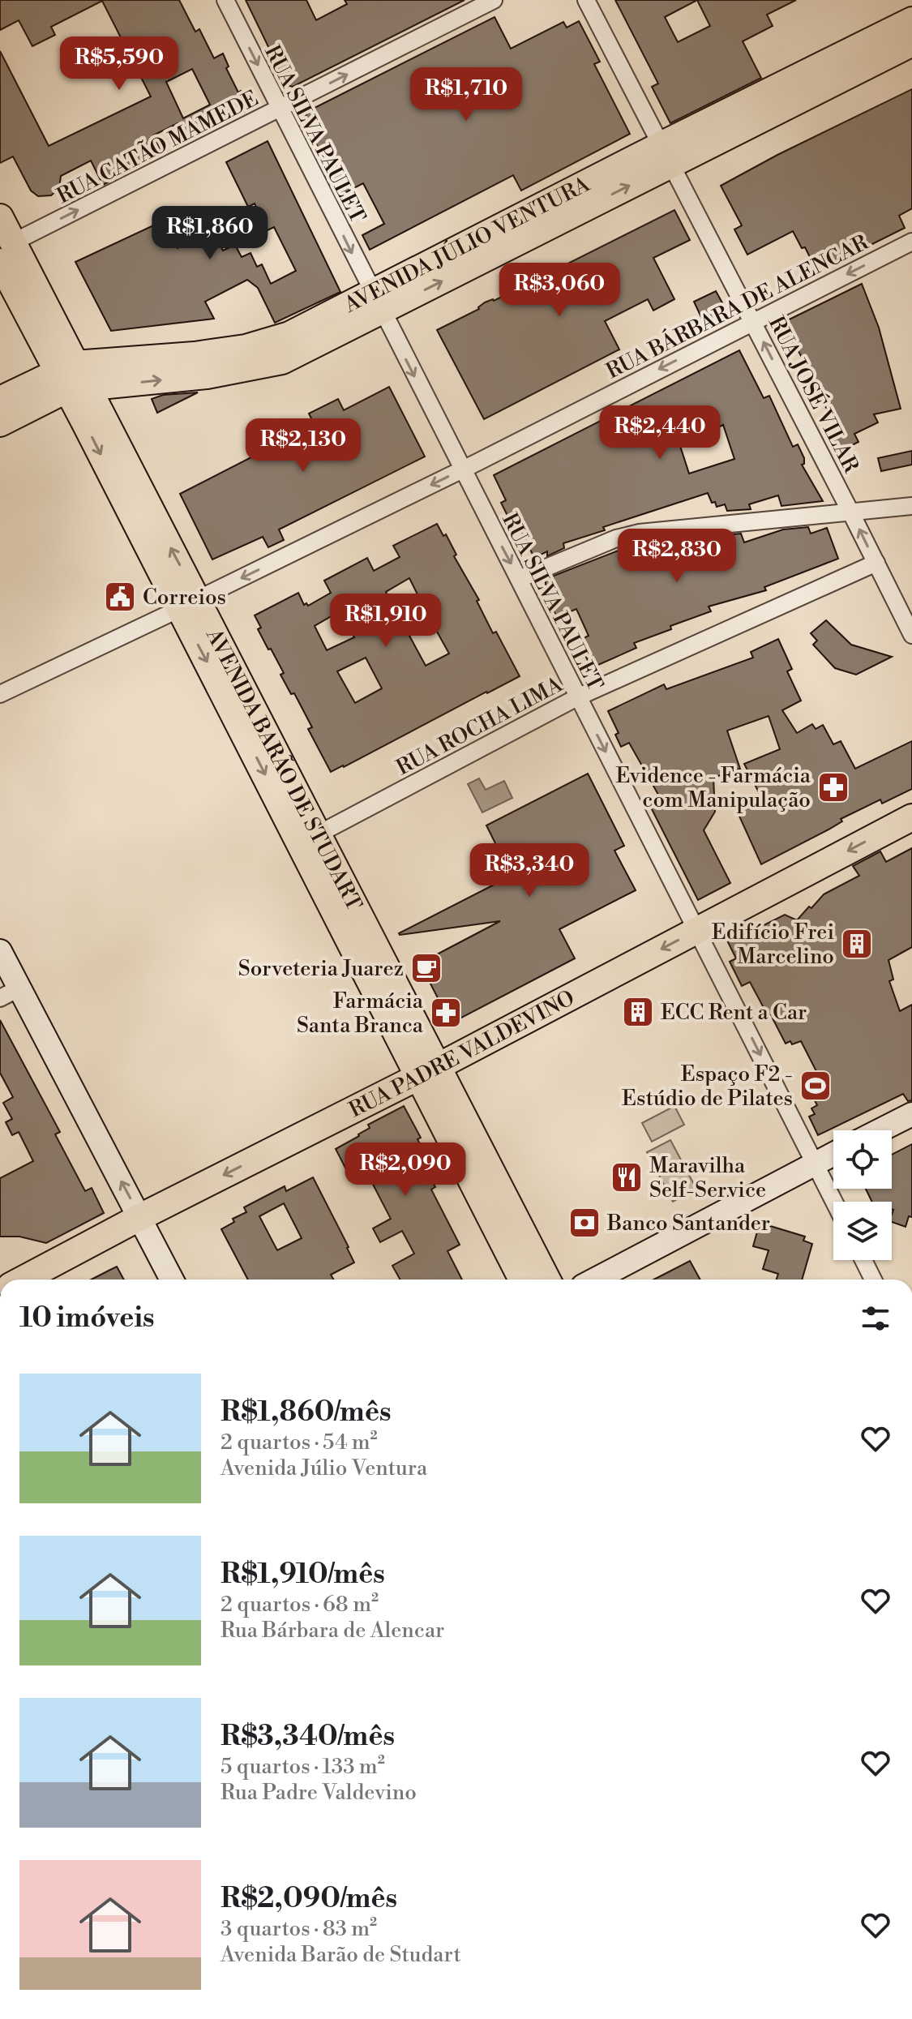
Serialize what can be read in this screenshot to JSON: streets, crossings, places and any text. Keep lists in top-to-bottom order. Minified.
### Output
{"streets":{"main road":["AVENIDA JÚLIO VENTURA","AVENIDA BARÃO DE STUDART","RUA PADRE VALDEVINO"],"street":["RUA SILVA PAULET","RUA CATÃO MAMEDE","RUA BÁRBARA DE ALENCAR","RUA JOSÉ VILAR","RUA ROCHA LIMA"]},"crossings":[["RUA SILVA PAULET","RUA CATÃO MAMEDE"],["RUA SILVA PAULET","AVENIDA JÚLIO VENTURA"],["RUA SILVA PAULET","RUA BÁRBARA DE ALENCAR"],["RUA SILVA PAULET","RUA ROCHA LIMA"],["RUA SILVA PAULET","RUA PADRE VALDEVINO"],["RUA CATÃO MAMEDE","AVENIDA BARÃO DE STUDART"],["AVENIDA JÚLIO VENTURA","RUA JOSÉ VILAR"],["AVENIDA JÚLIO VENTURA","AVENIDA BARÃO DE STUDART"],["RUA BÁRBARA DE ALENCAR","RUA JOSÉ VILAR"],["RUA BÁRBARA DE ALENCAR","AVENIDA BARÃO DE STUDART"],["RUA JOSÉ VILAR","RUA ROCHA LIMA"],["RUA ROCHA LIMA","AVENIDA BARÃO DE STUDART"],["AVENIDA BARÃO DE STUDART","RUA PADRE VALDEVINO"]],"one_way":["RUA SILVA PAULET","RUA CATÃO MAMEDE","RUA BÁRBARA DE ALENCAR","RUA JOSÉ VILAR","RUA PADRE VALDEVINO"],"places":{"public building":["Correios"],"pharmacy":["Evidence - Farmácia com Manipulação","Farmácia Santa Branca"],"building":["Edifício Frei Marcelino","ECC Rent a Car"],"cafe":["Sorveteria Juarez"],"sports":["Espaço F2 - Estúdio de Pilates"],"restaurant":["Maravilha Self-Service"],"bank":["Banco Santander"]},"page":{"price":["R$5,590","R$1,710","R$1,860","R$3,060","R$2,440","R$2,130","R$2,830","R$1,910","R$3,340","R$2,090"],"heading":"10 imóveis","list":[{"name":"R$1,860/mês","note":"2 quartos · 54 m² · Avenida Júlio Ventura"},{"name":"R$1,910/mês","note":"2 quartos · 68 m² · Rua Bárbara de Alencar"},{"name":"R$3,340/mês","note":"5 quartos · 133 m² · Rua Padre Valdevino"},{"name":"R$2,090/mês","note":"3 quartos · 83 m² · Avenida Barão de Studart"}]}}
